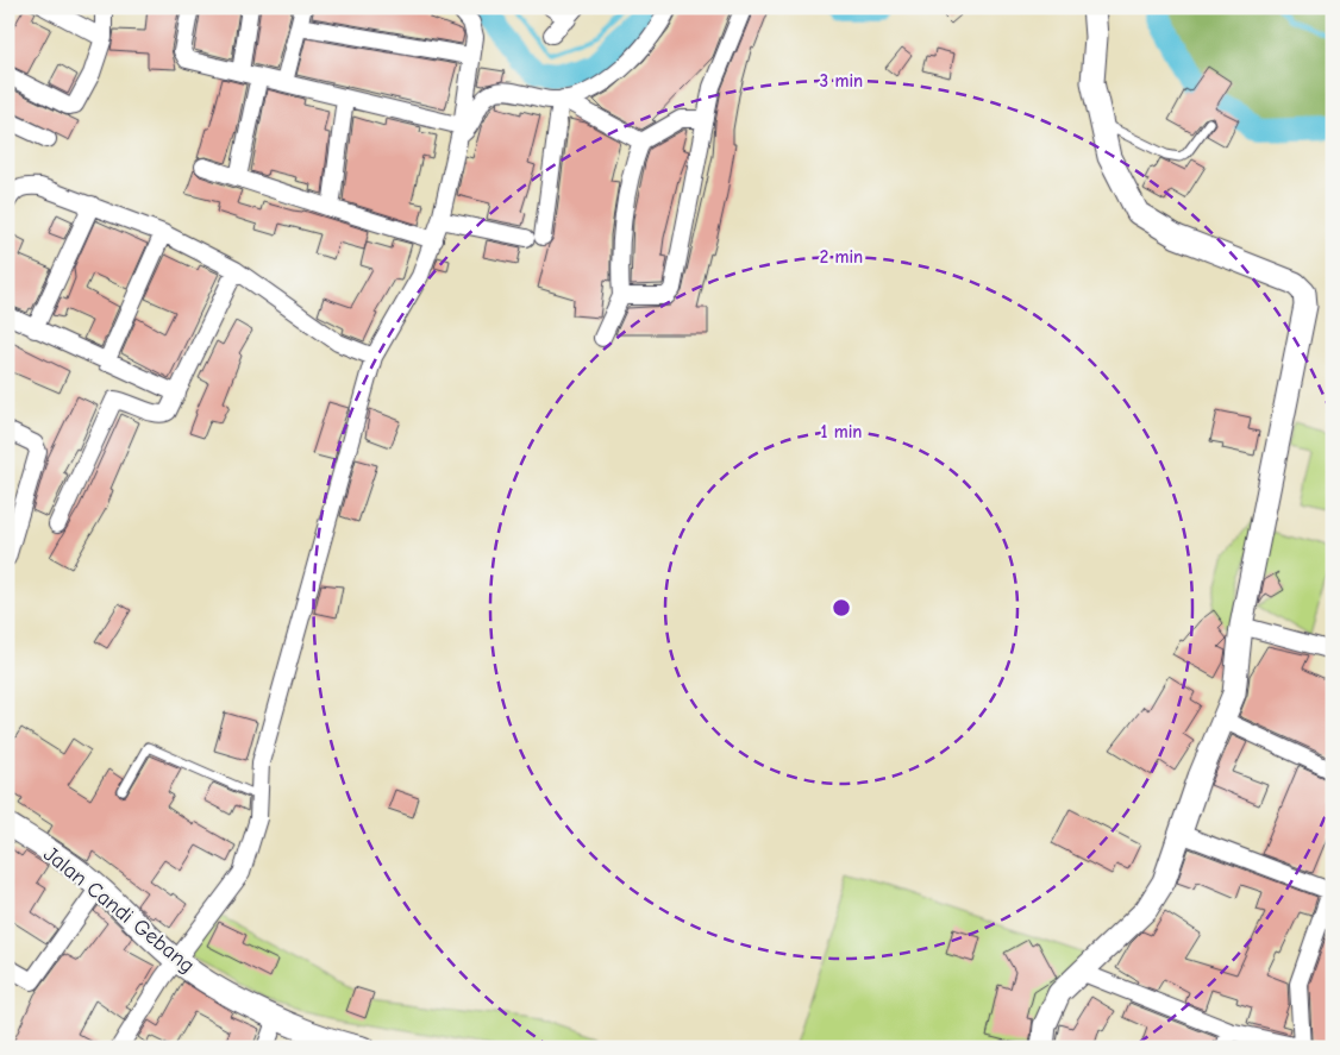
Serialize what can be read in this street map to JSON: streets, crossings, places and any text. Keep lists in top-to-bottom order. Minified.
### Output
{"streets":{"street":["Jalan Candi Gebang"]},"rings":["3 min","2 min","1 min"]}
